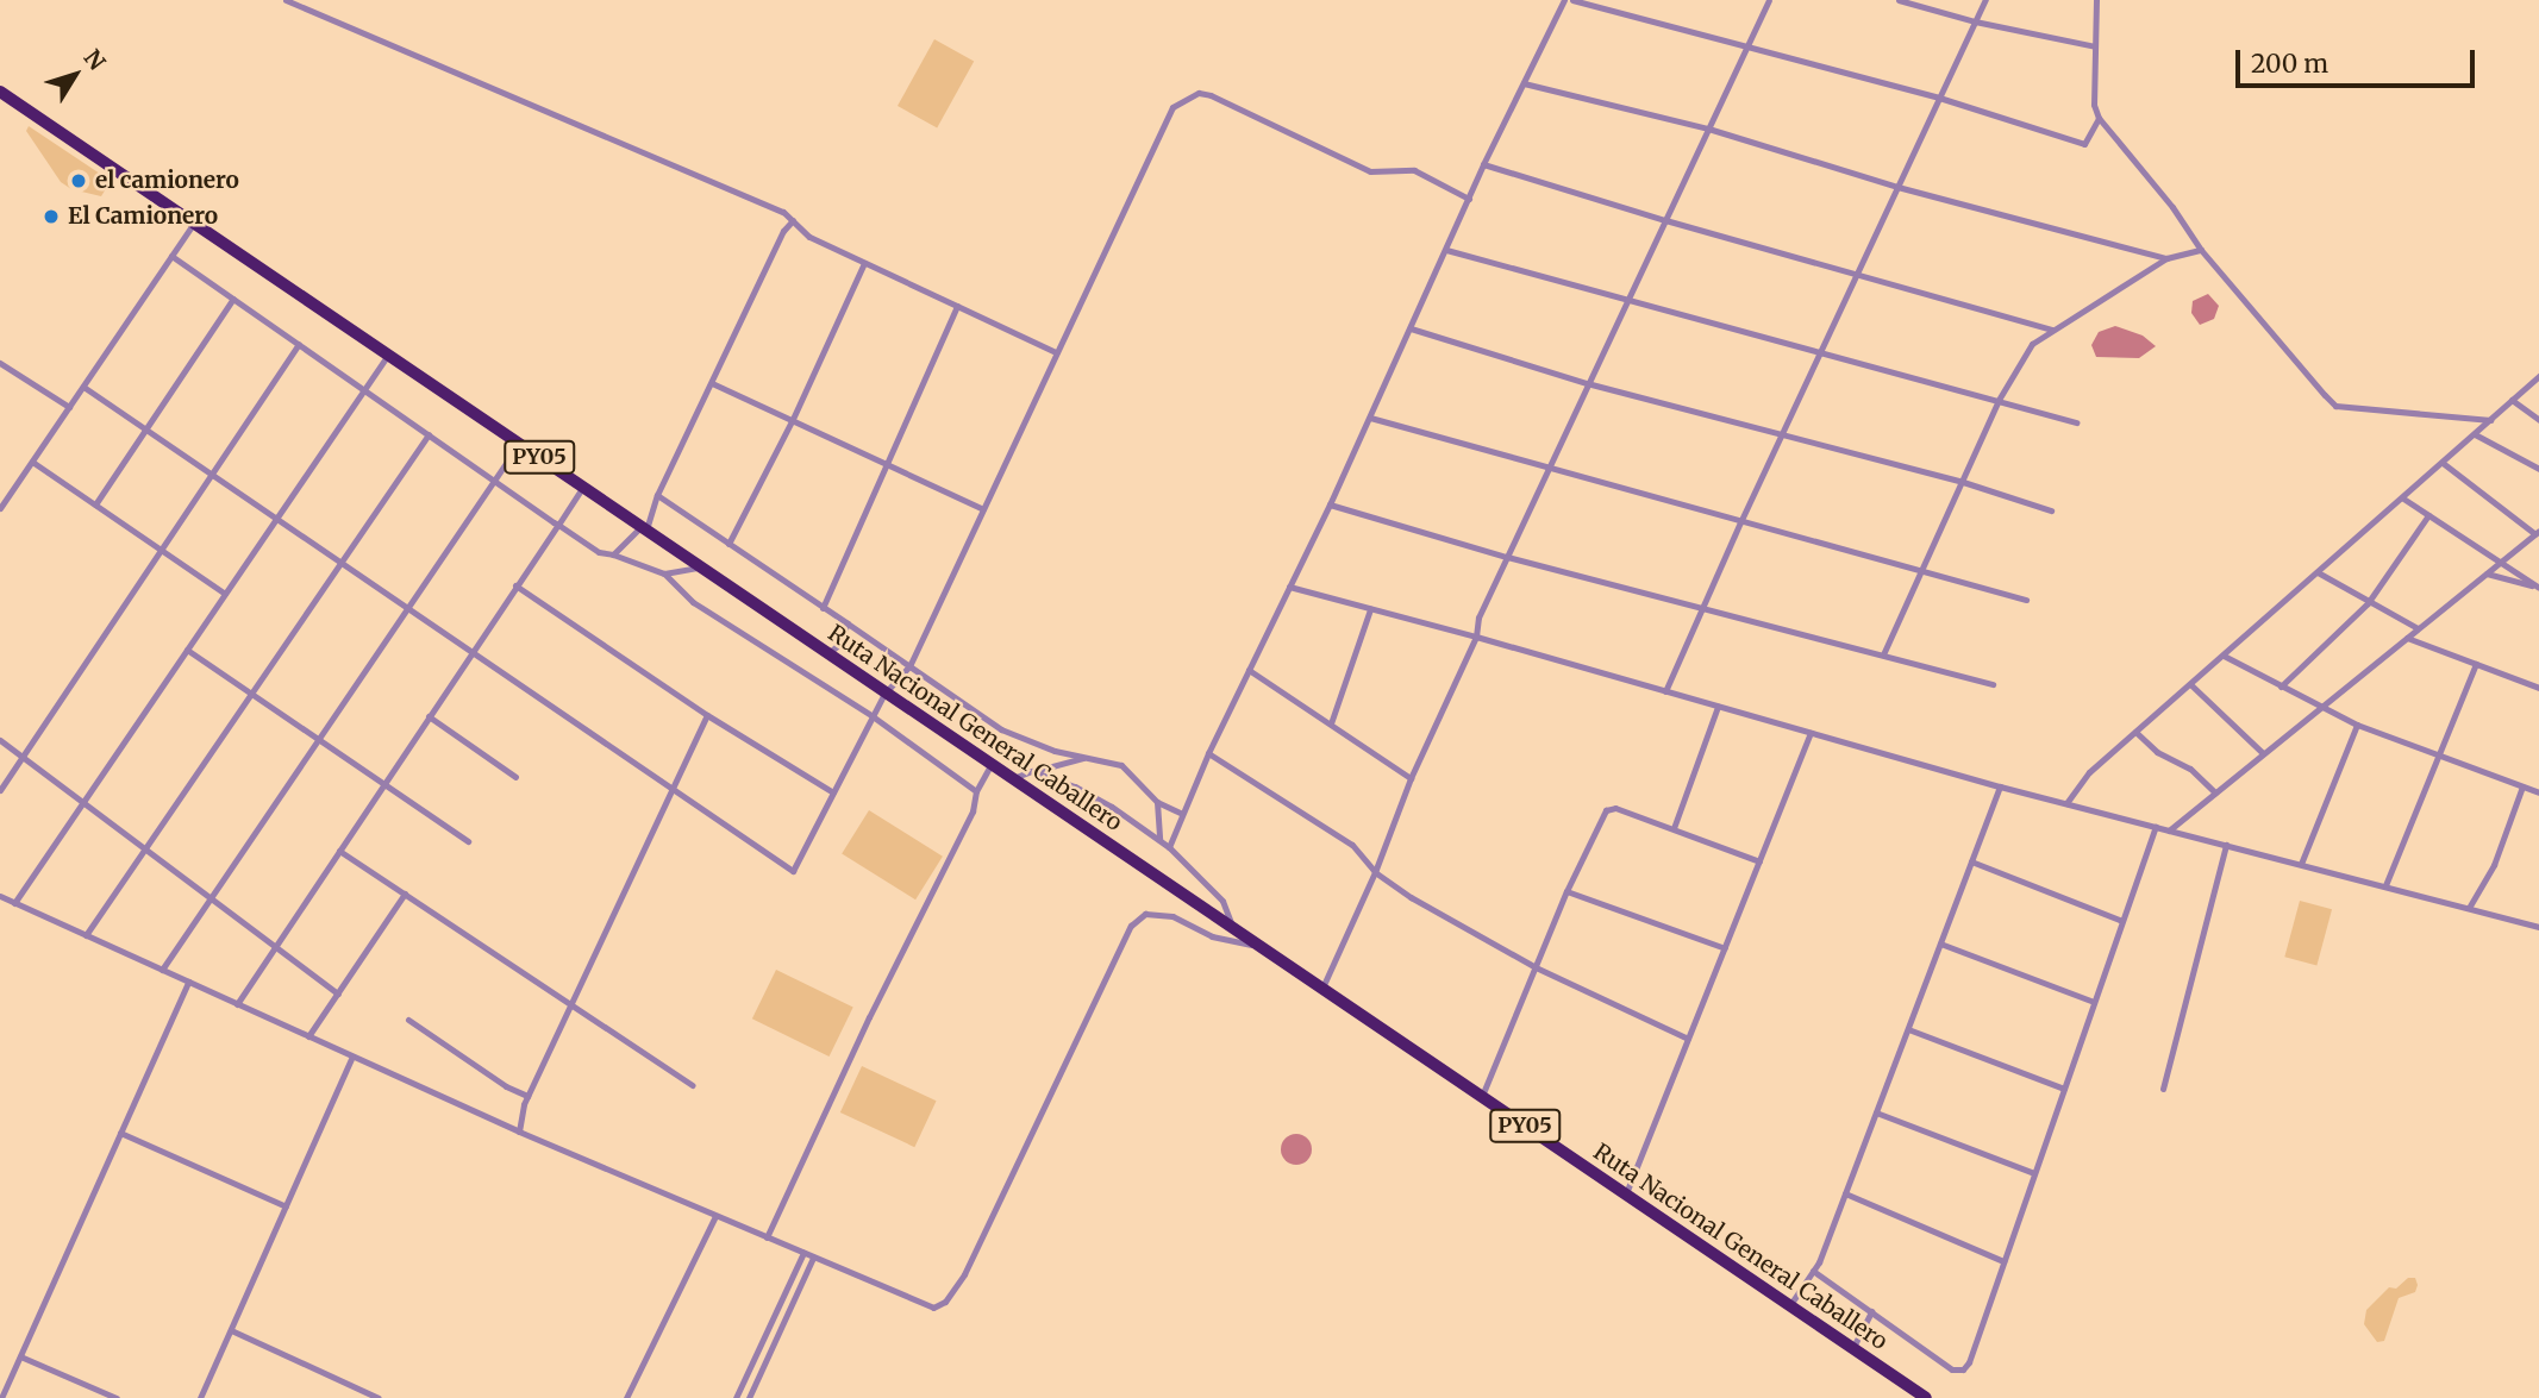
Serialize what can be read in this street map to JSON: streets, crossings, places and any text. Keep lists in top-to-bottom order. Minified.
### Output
{"streets":{"highway":["PY05","Ruta Nacional General Caballero"]},"places":["el camionero","El Camionero"],"scale_bar":"200 m","north":"top right"}
